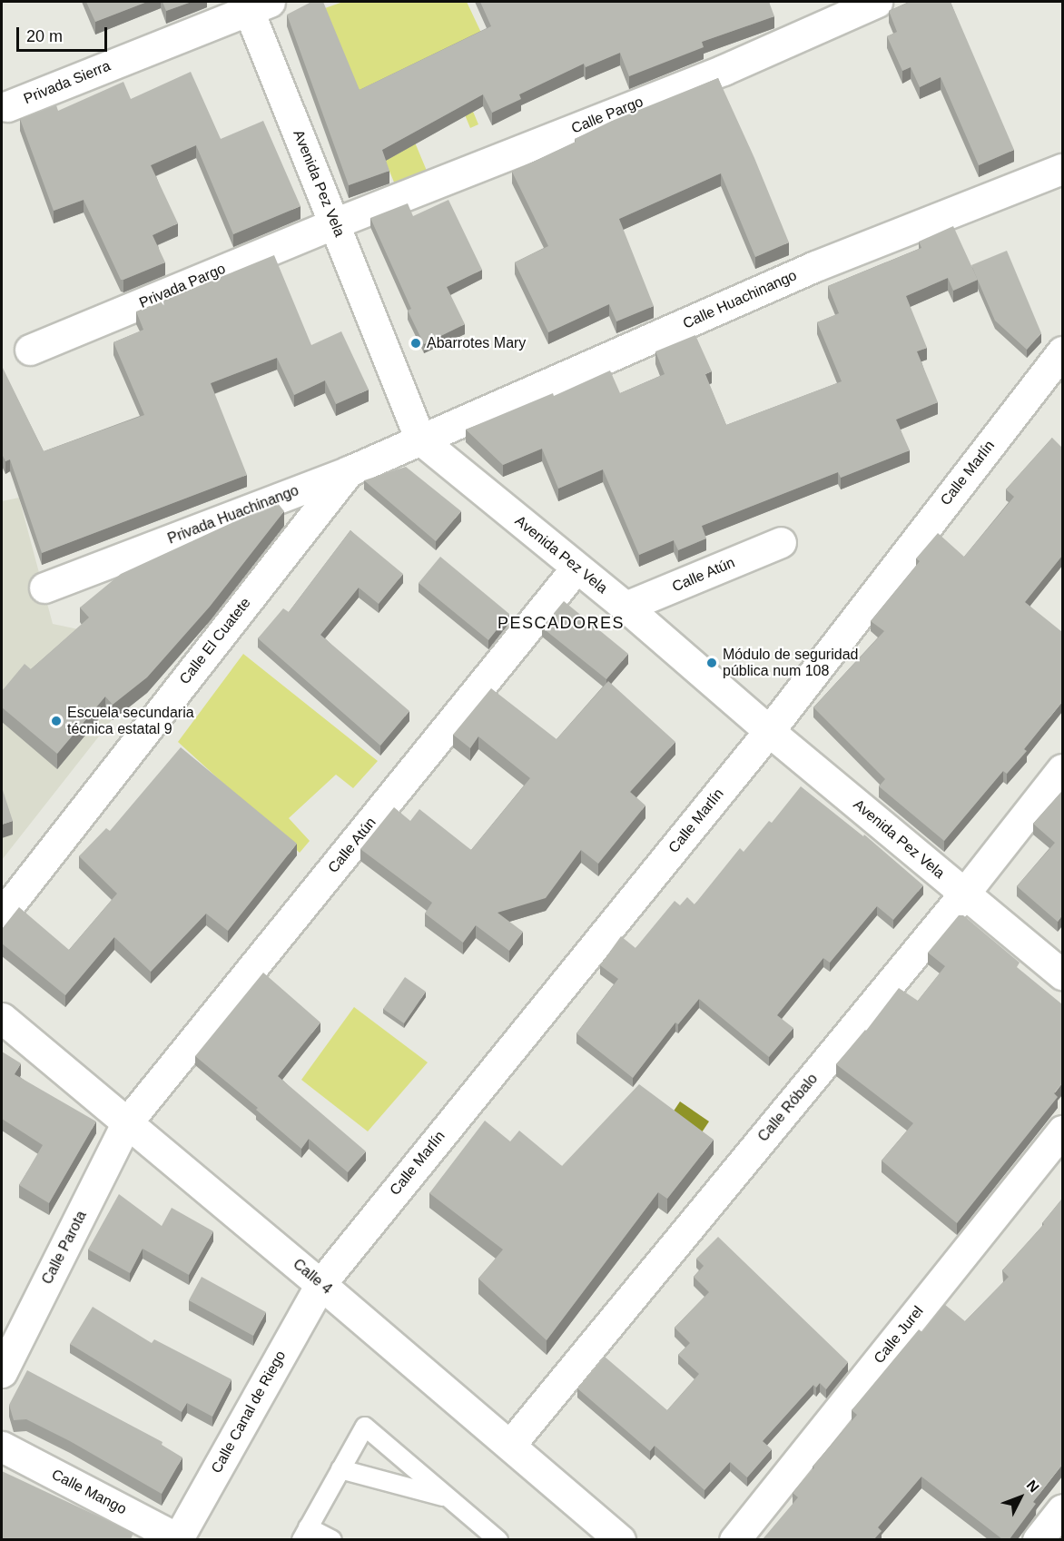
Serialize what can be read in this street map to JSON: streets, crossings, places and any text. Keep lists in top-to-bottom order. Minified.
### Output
{"streets":{"street":["Privada Sierra","Calle Pargo","Avenida Pez Vela","Privada Pargo","Calle Huachinango","Calle Marlín","Privada Huachinango","Calle Atún","Calle El Cuatete","Calle Róbalo","Calle Parota","Calle 4","Calle Jurel","Calle Canal de Riego","Calle Mango"]},"crossings":[["Privada Sierra","Avenida Pez Vela"],["Calle Pargo","Avenida Pez Vela"],["Calle Pargo","Privada Pargo"],["Avenida Pez Vela","Privada Pargo"],["Avenida Pez Vela","Calle Huachinango"],["Avenida Pez Vela","Calle Marlín"],["Avenida Pez Vela","Privada Huachinango"],["Avenida Pez Vela","Calle Atún"],["Avenida Pez Vela","Calle Róbalo"],["Calle Huachinango","Privada Huachinango"],["Calle Marlín","Calle 4"],["Calle Marlín","Calle Canal de Riego"],["Privada Huachinango","Calle El Cuatete"],["Calle Atún","Calle Parota"],["Calle Atún","Calle 4"],["Calle Róbalo","Calle 4"],["Calle Parota","Calle 4"],["Calle 4","Calle Canal de Riego"],["Calle Canal de Riego","Calle Mango"]],"districts":["PESCADORES"],"places":["Abarrotes Mary","Módulo de seguridad pública num 108","Escuela secundaria técnica estatal 9"],"scale_bar":"20 m","north":"top right"}
